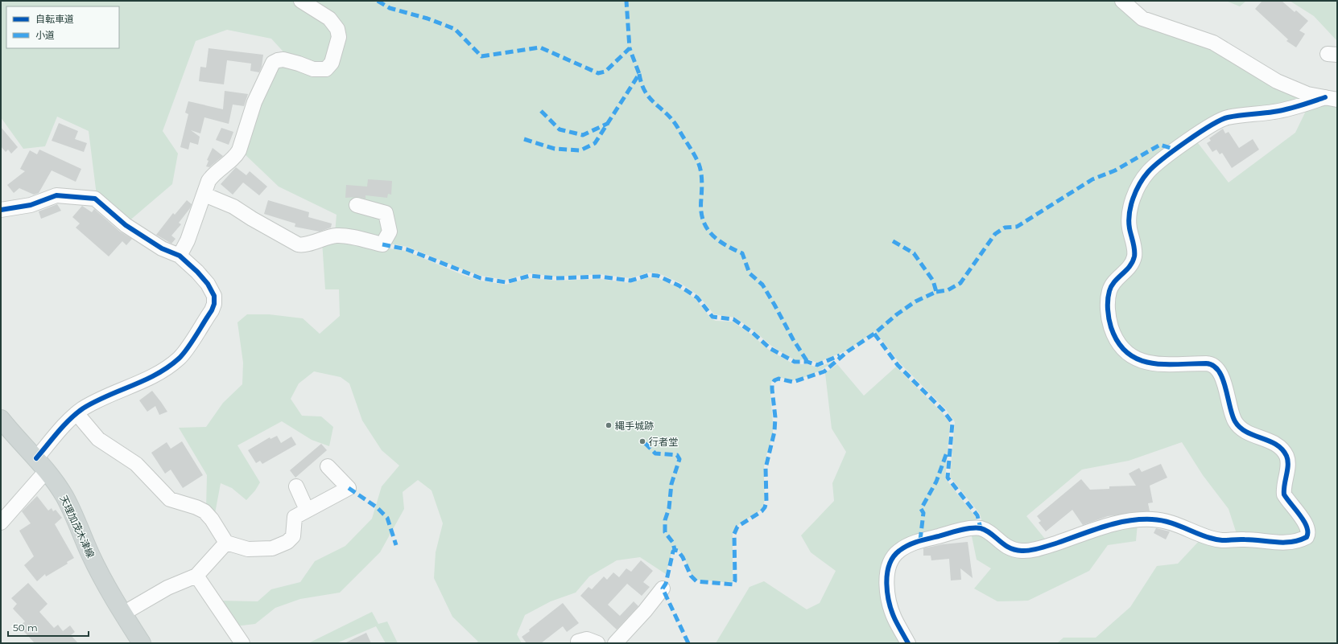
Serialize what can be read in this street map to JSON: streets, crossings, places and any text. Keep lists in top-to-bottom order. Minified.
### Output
{"streets":{"main road":["天理加茂木津線"]},"places":["縄手城跡","行者堂"],"legend":["自転車道","小道"],"scale_bar":"50 m"}
